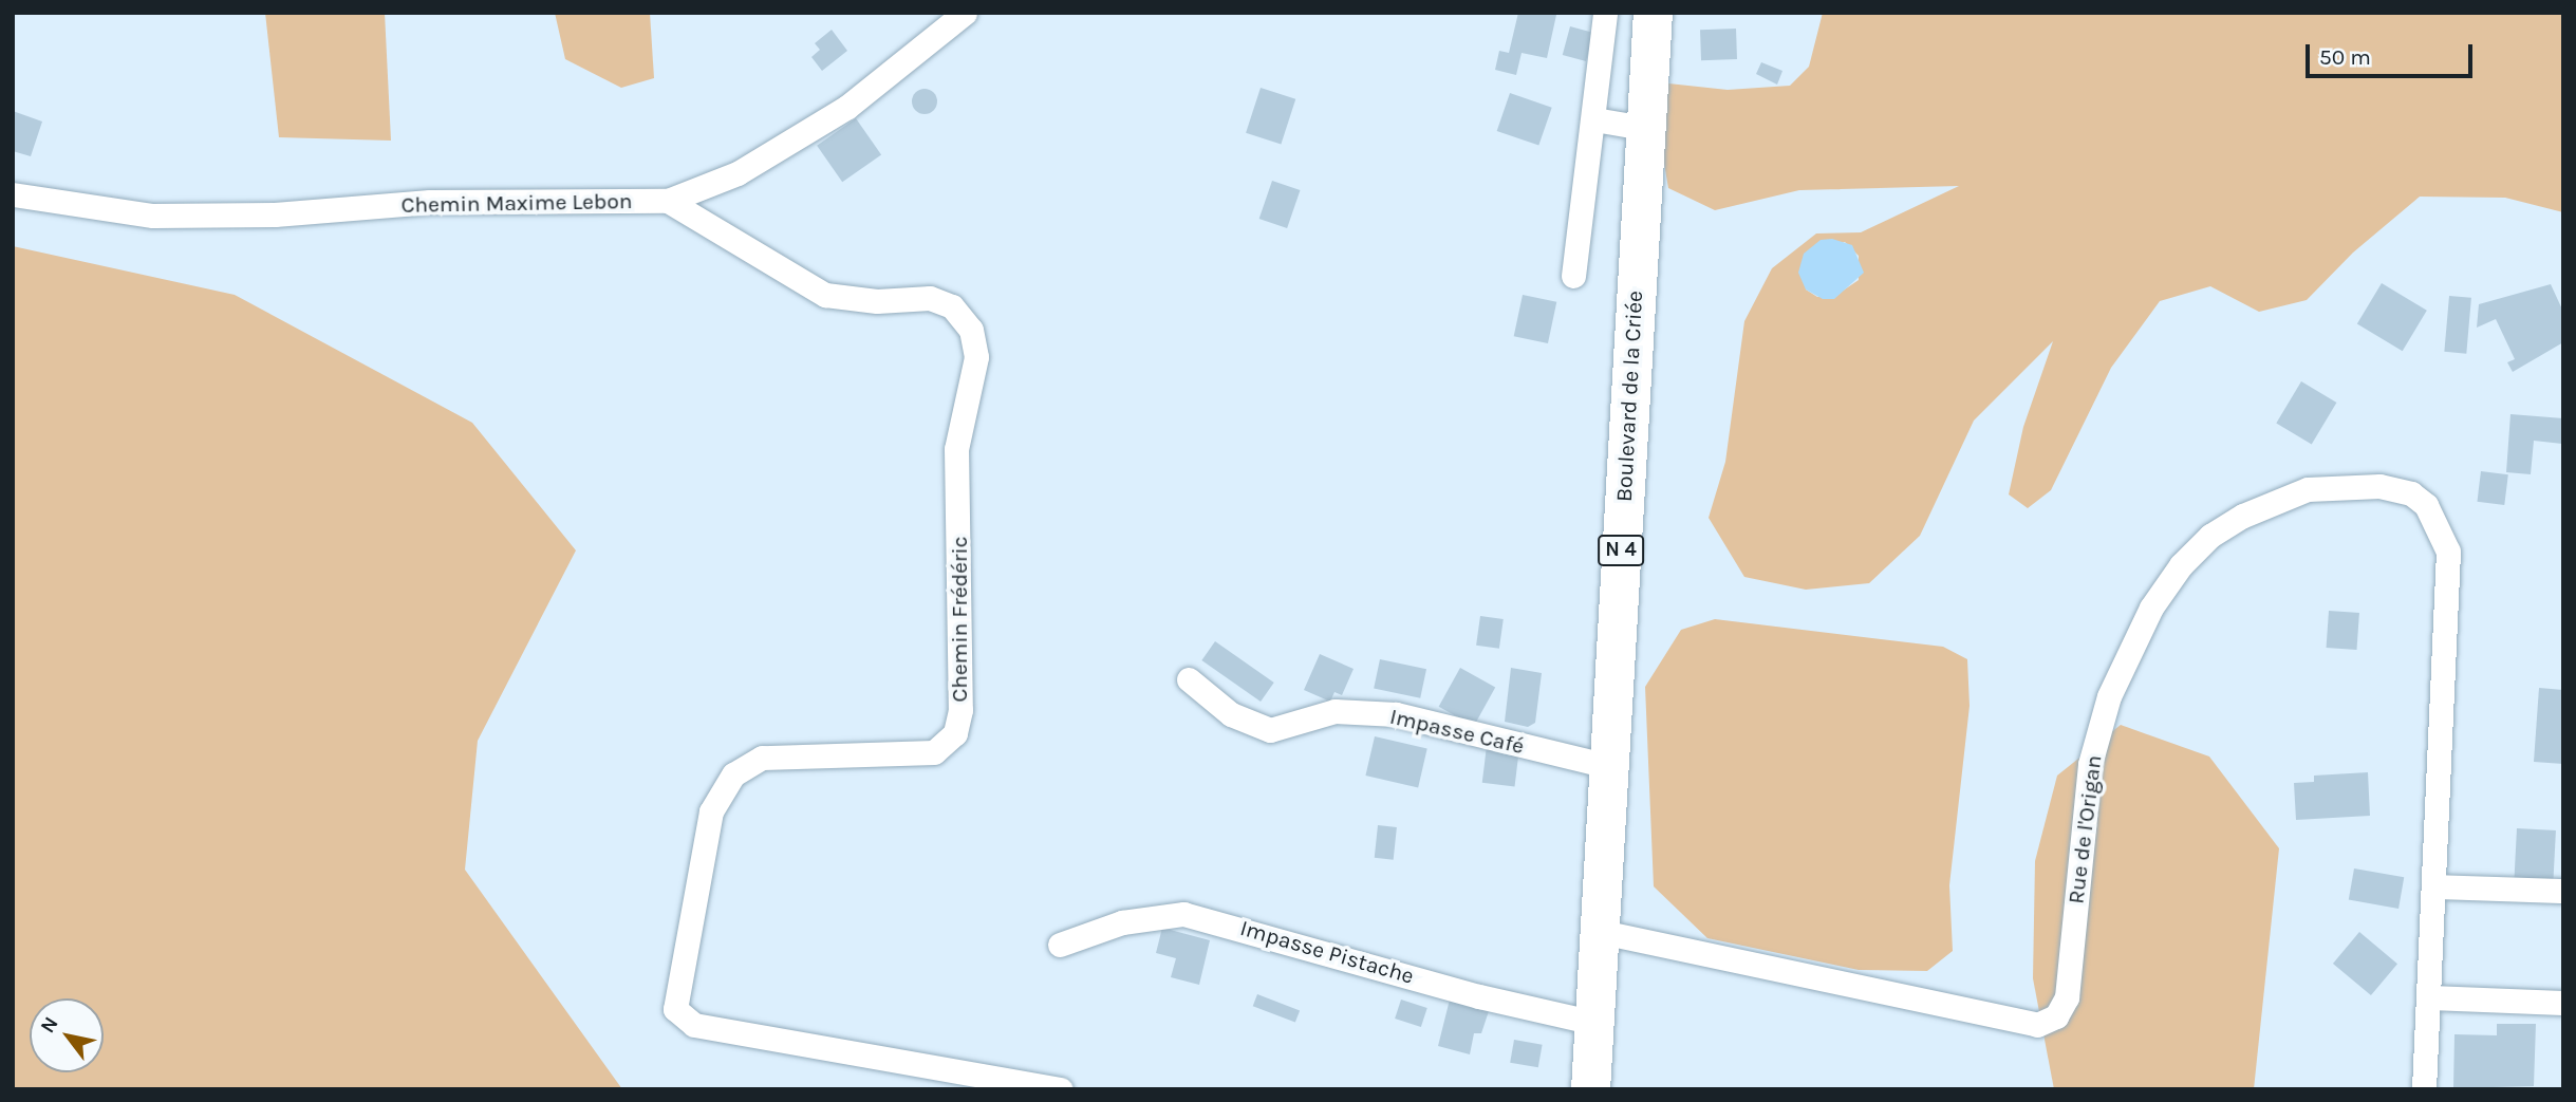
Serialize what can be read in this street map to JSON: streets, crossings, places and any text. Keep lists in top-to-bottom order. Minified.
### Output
{"streets":{"main road":["Boulevard de la Criée","N 4"],"street":["Chemin Maxime Lebon","Chemin Frédéric","Impasse Café","Rue de l'Origan","Impasse Pistache"]},"crossings":[["Chemin Maxime Lebon","Chemin Frédéric"],["Boulevard de la Criée","Impasse Café"],["Boulevard de la Criée","Rue de l'Origan"],["Boulevard de la Criée","Impasse Pistache"]],"scale_bar":"50 m","north":"top left"}
